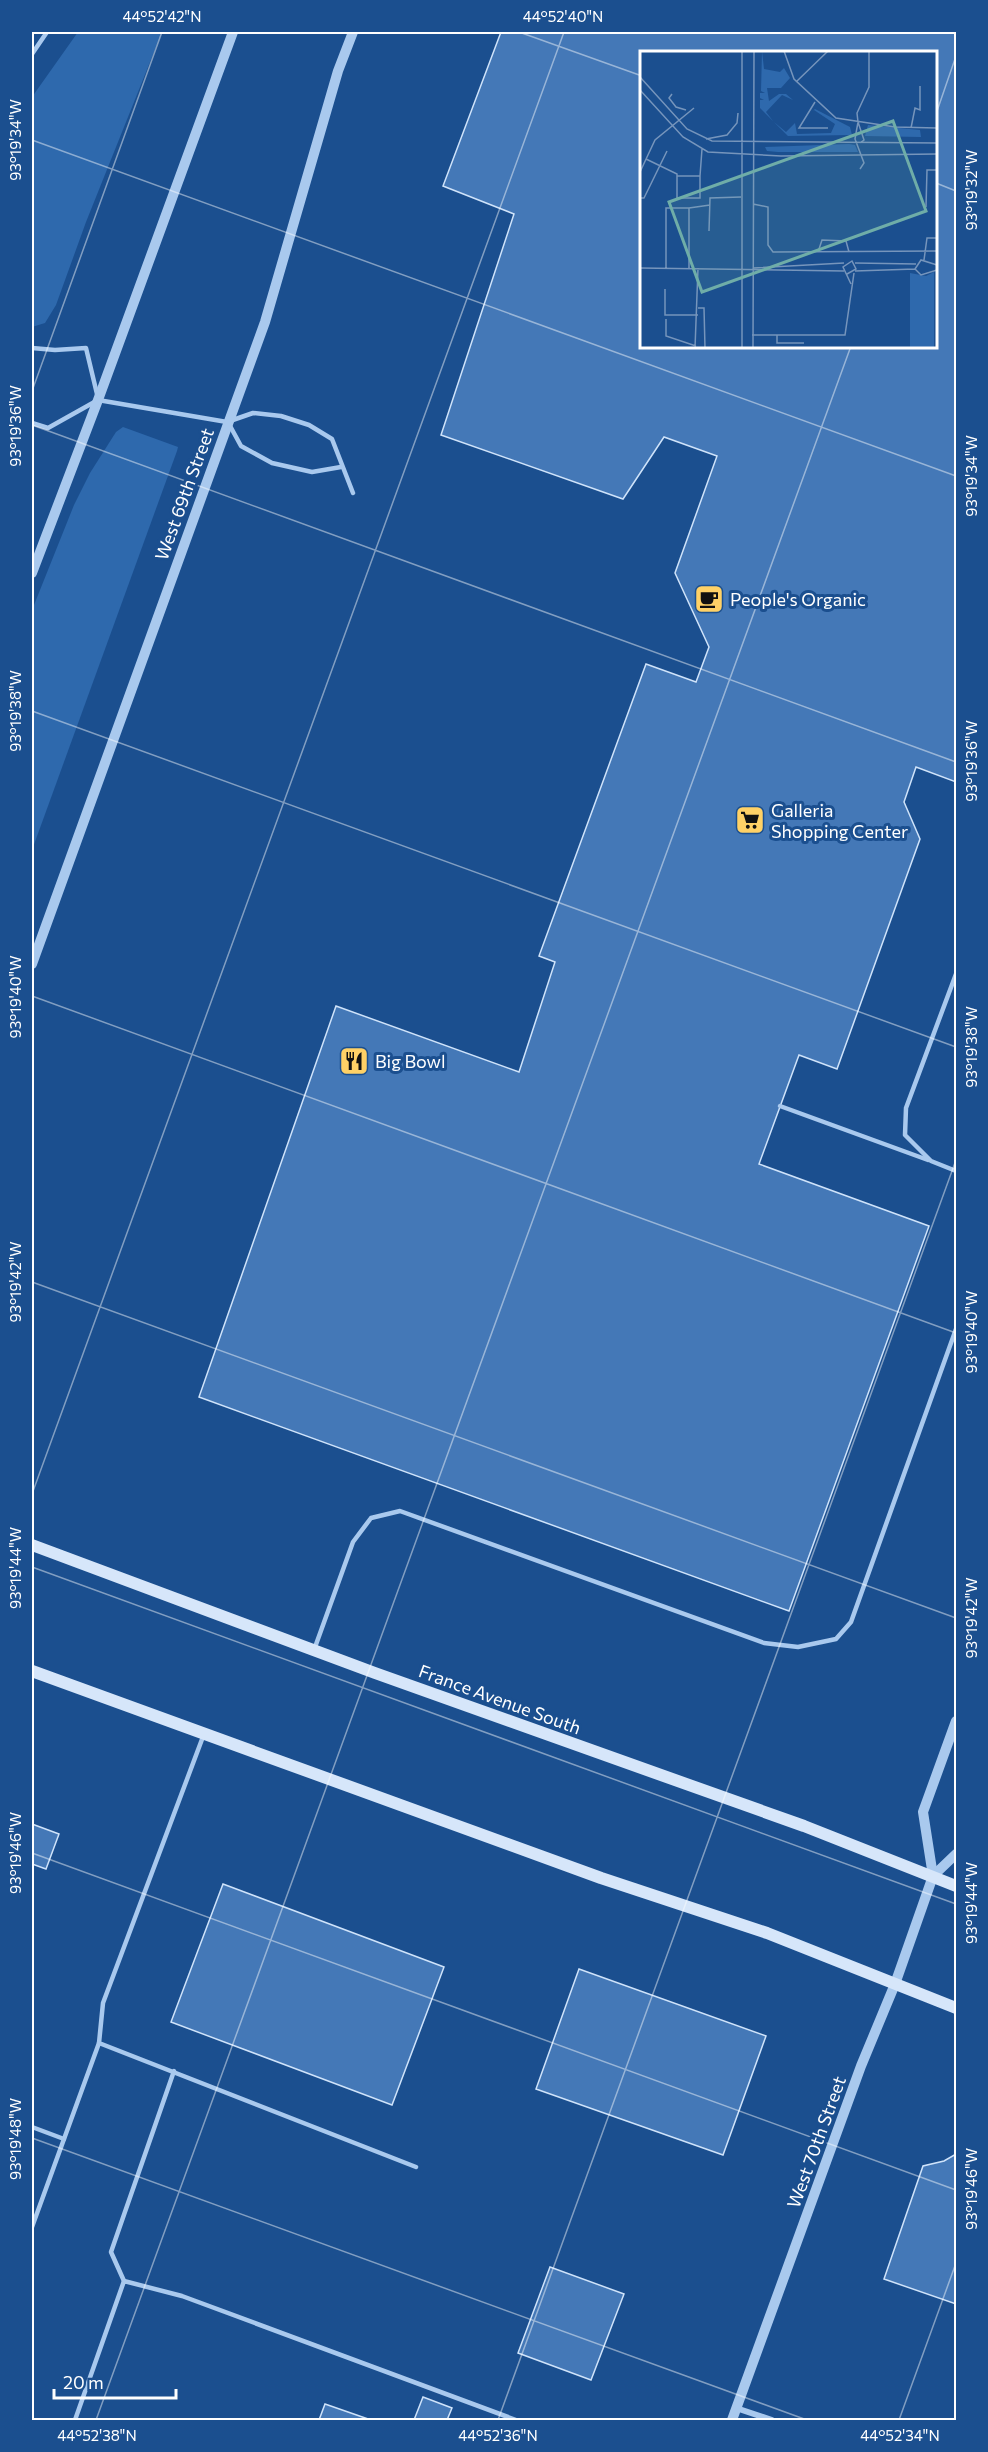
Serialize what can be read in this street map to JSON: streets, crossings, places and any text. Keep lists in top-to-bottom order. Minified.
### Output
{"streets":{"main road":["France Avenue South"],"street":["West 69th Street","West 70th Street"]},"crossings":[["France Avenue South","West 70th Street"]],"places":{"cafe":["People's Organic"],"supermarket":["Galleria Shopping Center"],"restaurant":["Big Bowl"]},"scale_bar":"20 m","coordinates":["44°52'42\"N","44°52'40\"N","93°19'34\"W","93°19'32\"W","93°19'36\"W","93°19'38\"W","93°19'40\"W","93°19'42\"W","93°19'44\"W","93°19'46\"W","93°19'48\"W","44°52'38\"N","44°52'36\"N","44°52'34\"N"]}
